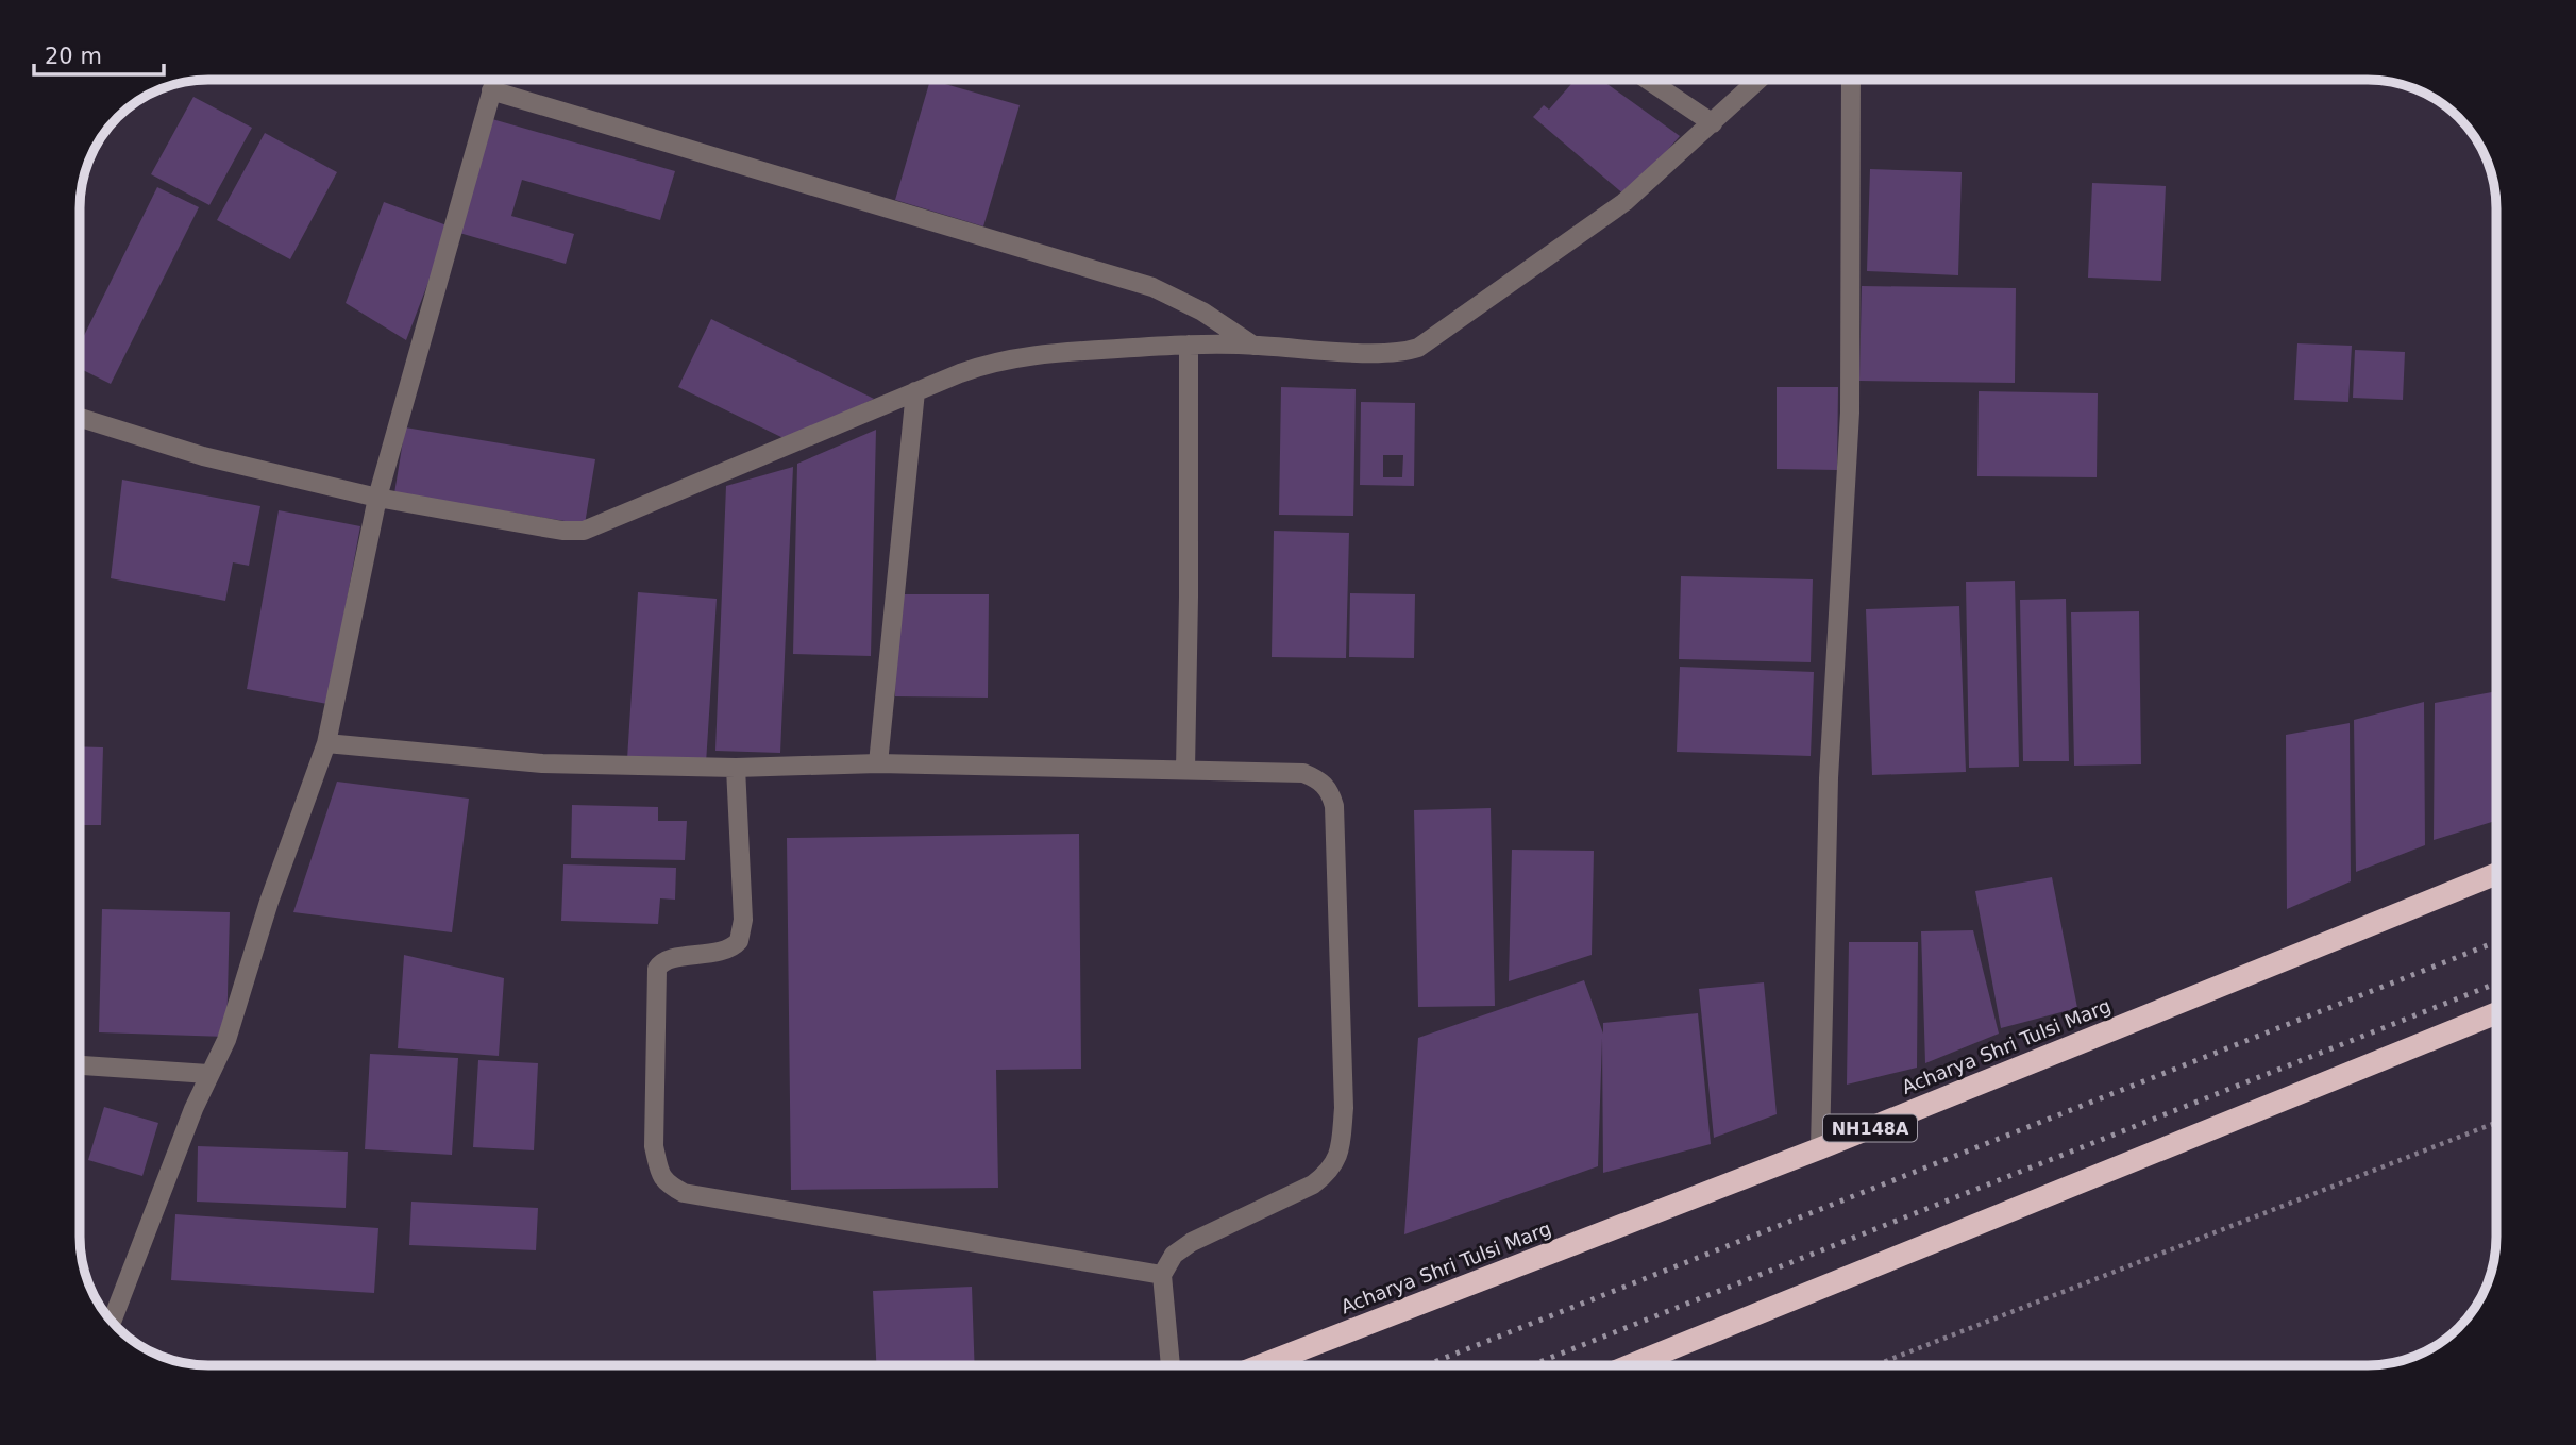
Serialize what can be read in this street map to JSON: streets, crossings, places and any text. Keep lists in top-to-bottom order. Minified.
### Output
{"streets":{"highway":["Acharya Shri Tulsi Marg","NH148A"]},"scale_bar":"20 m"}
